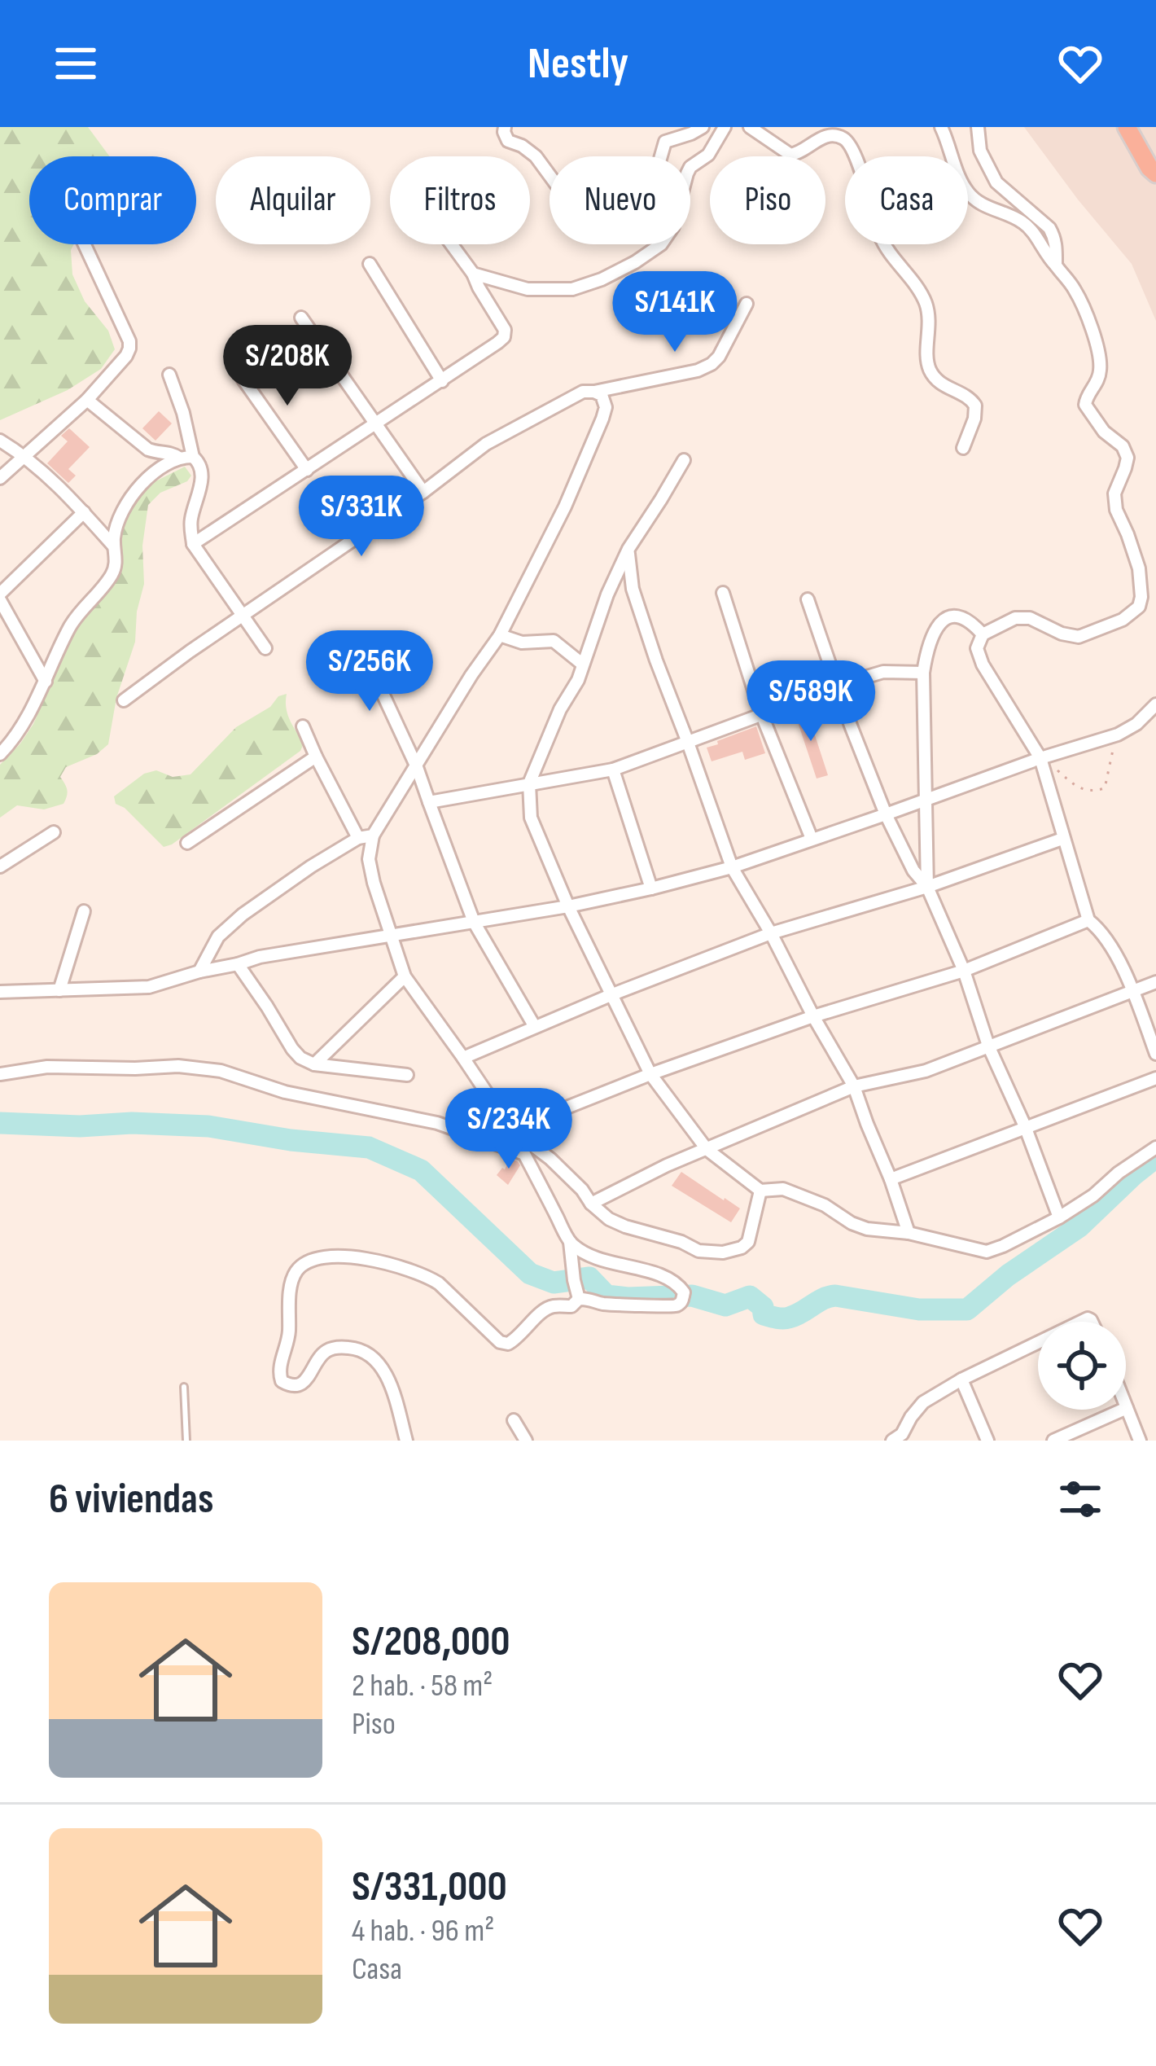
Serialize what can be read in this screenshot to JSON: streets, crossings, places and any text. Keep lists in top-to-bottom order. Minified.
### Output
{"page":{"header":"Nestly","chip":["Comprar","Alquilar","Filtros","Nuevo","Piso","Casa"],"price":["S/141K","S/208K","S/331K","S/256K","S/589K","S/234K"],"heading":"6 viviendas","list":[{"name":"S/208,000","note":"2 hab. · 58 m² · Piso"},{"name":"S/331,000","note":"4 hab. · 96 m² · Casa"}]}}
